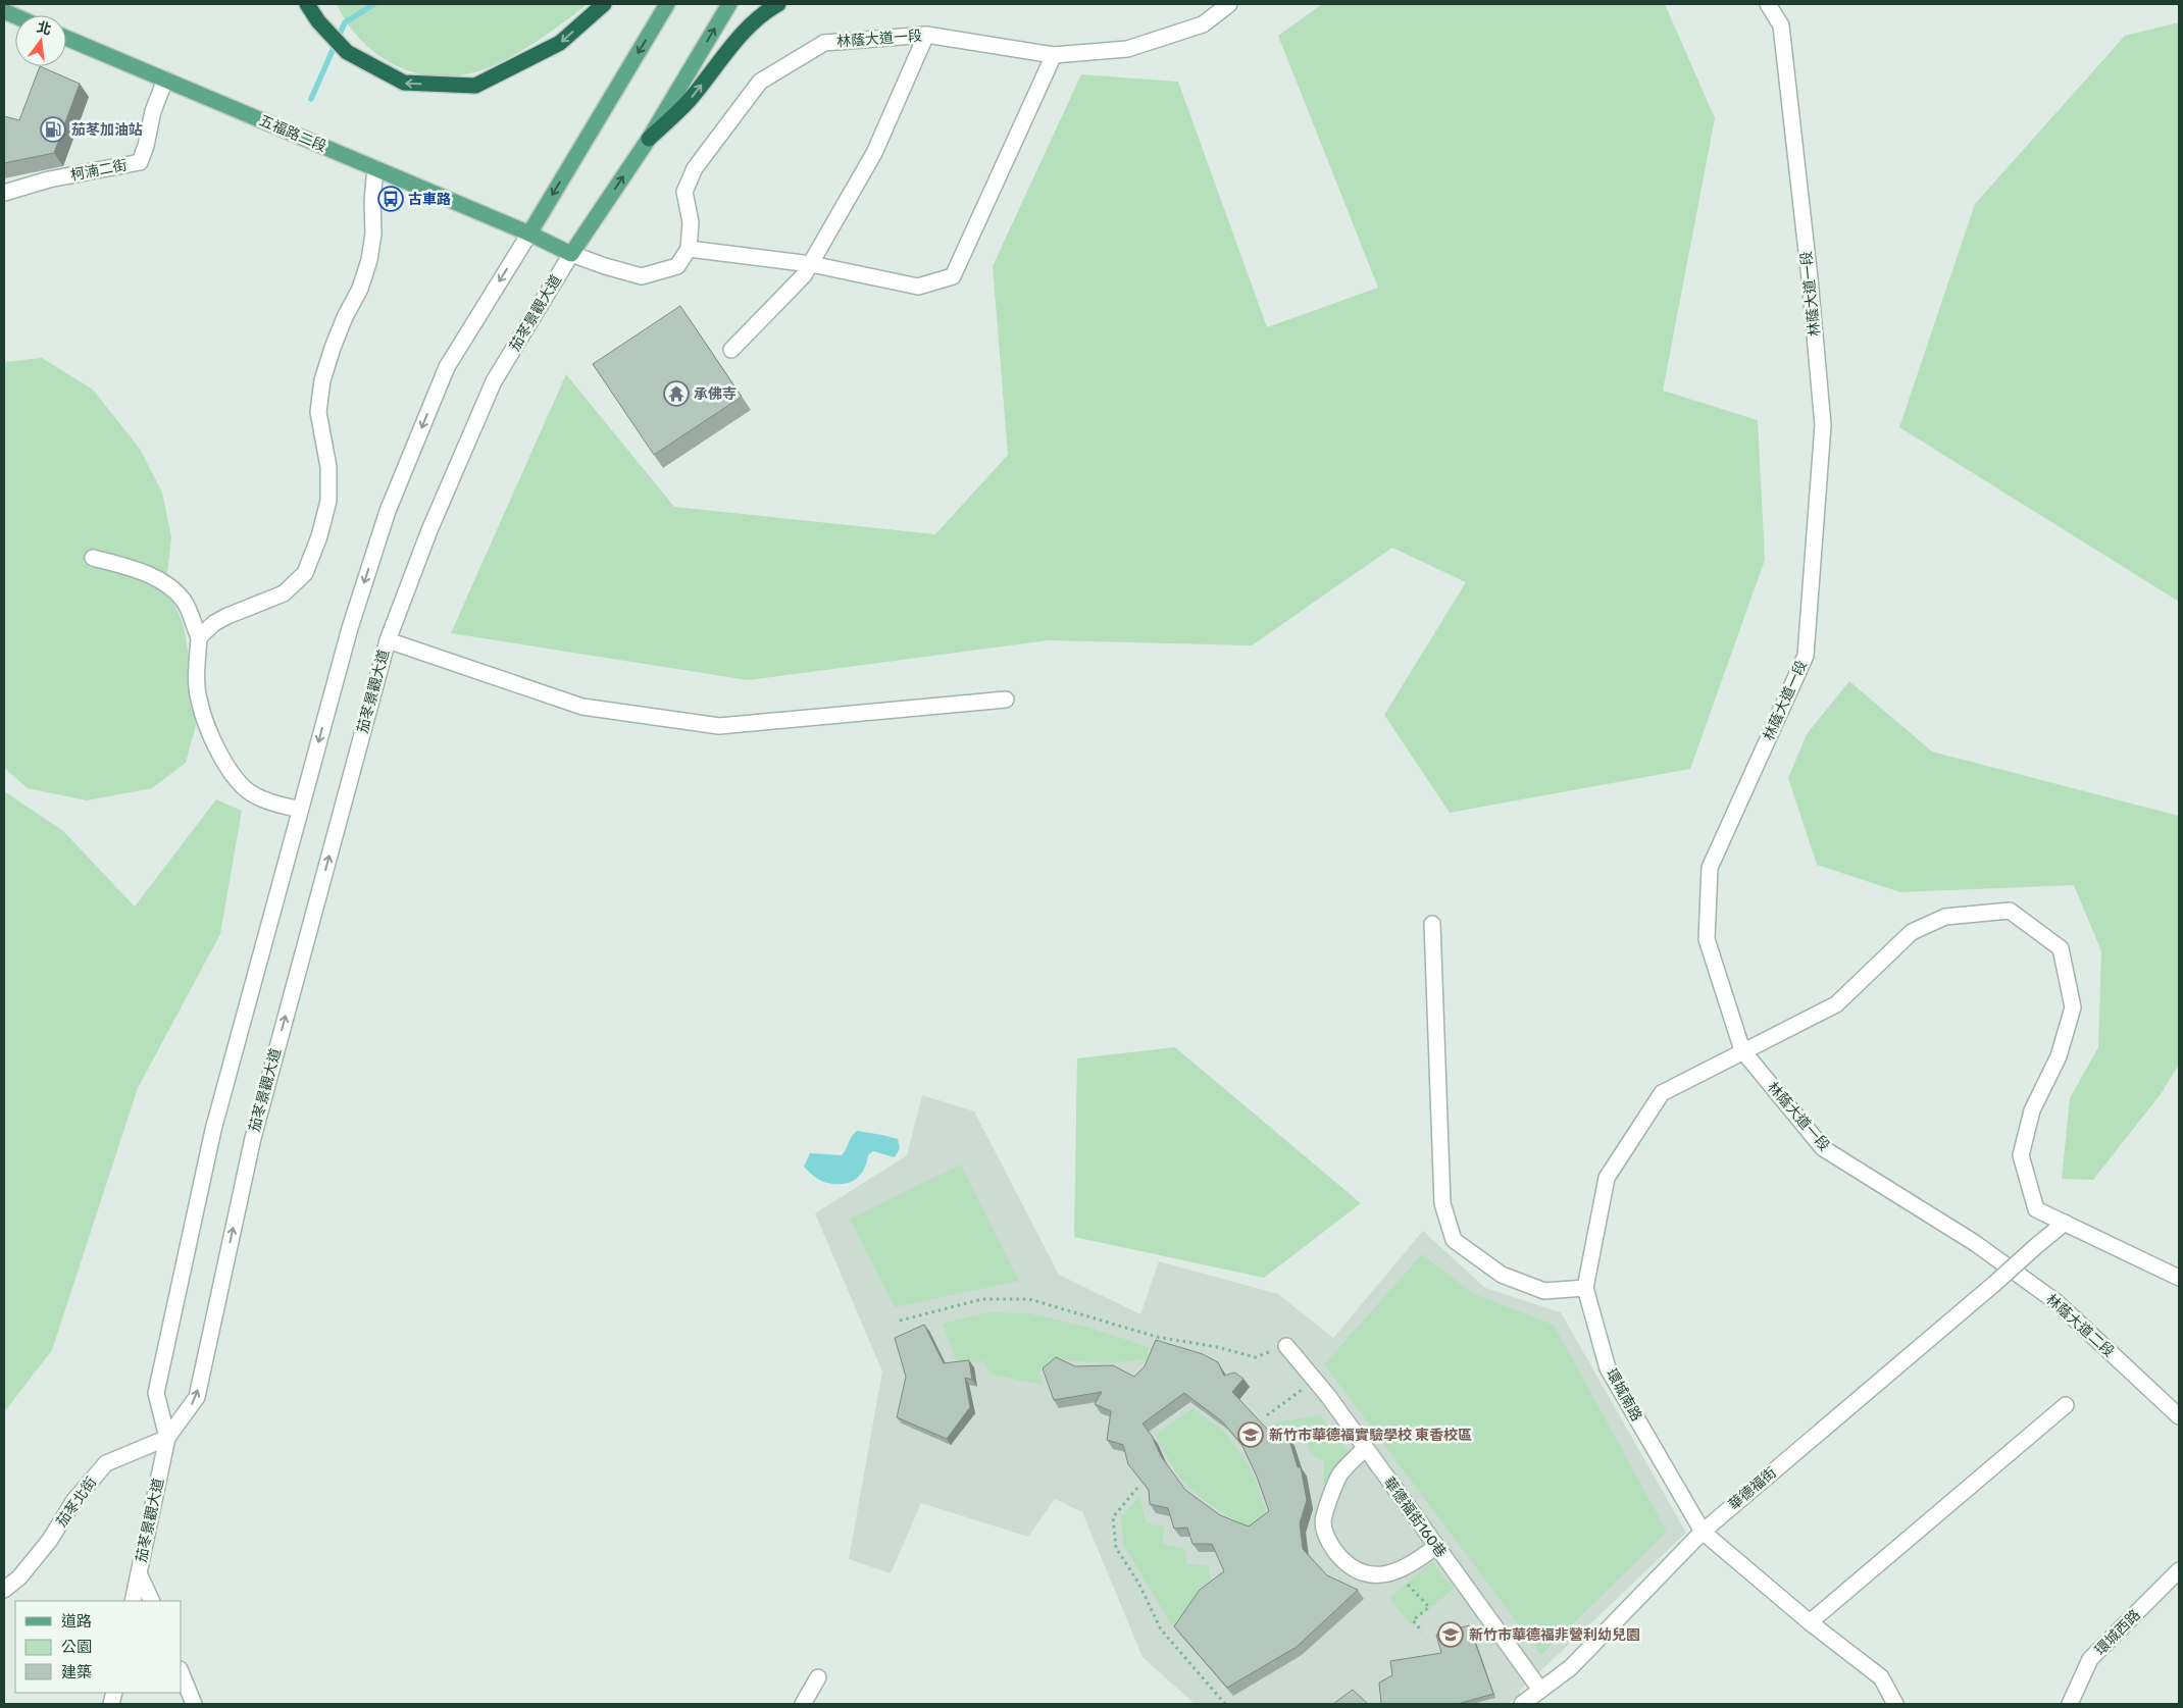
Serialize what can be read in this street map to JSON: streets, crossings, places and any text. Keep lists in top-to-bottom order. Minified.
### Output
{"streets":{"main road":["五福路二段","茄苳景觀大道"],"street":["林蔭大道一段","柯湳二街","林蔭大道二段","環城南路","華德福街","茄苳北街","華德福街160巷","環城西路"]},"crossings":[["林蔭大道一段","林蔭大道二段"],["林蔭大道一段","環城南路"],["五福路二段","柯湳二街"],["五福路二段","茄苳景觀大道"],["茄苳景觀大道","茄苳北街"],["環城南路","華德福街"],["華德福街","華德福街160巷"]],"places":{"fuel station":["茄苳加油站"],"bus stop":["古車路"],"temple":["承佛寺"],"school or university":["新竹市華德福實驗學校 東香校區","新竹市華德福非營利幼兒園"]},"legend":["道路","公園","建築"],"north":"top"}
